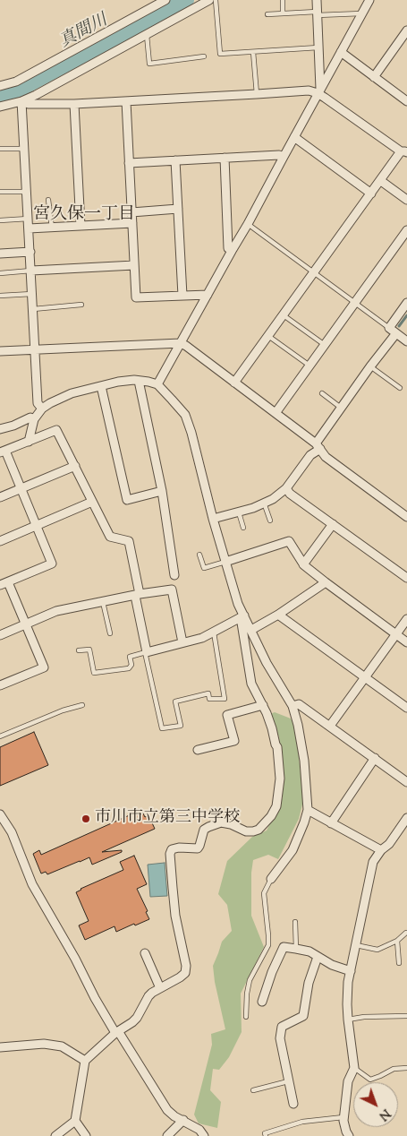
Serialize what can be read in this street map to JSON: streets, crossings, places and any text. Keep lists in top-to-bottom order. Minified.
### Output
{"districts":["宮久保一丁目"],"water":["真間川"],"places":["市川市立第三中学校"],"north":"bottom right"}
